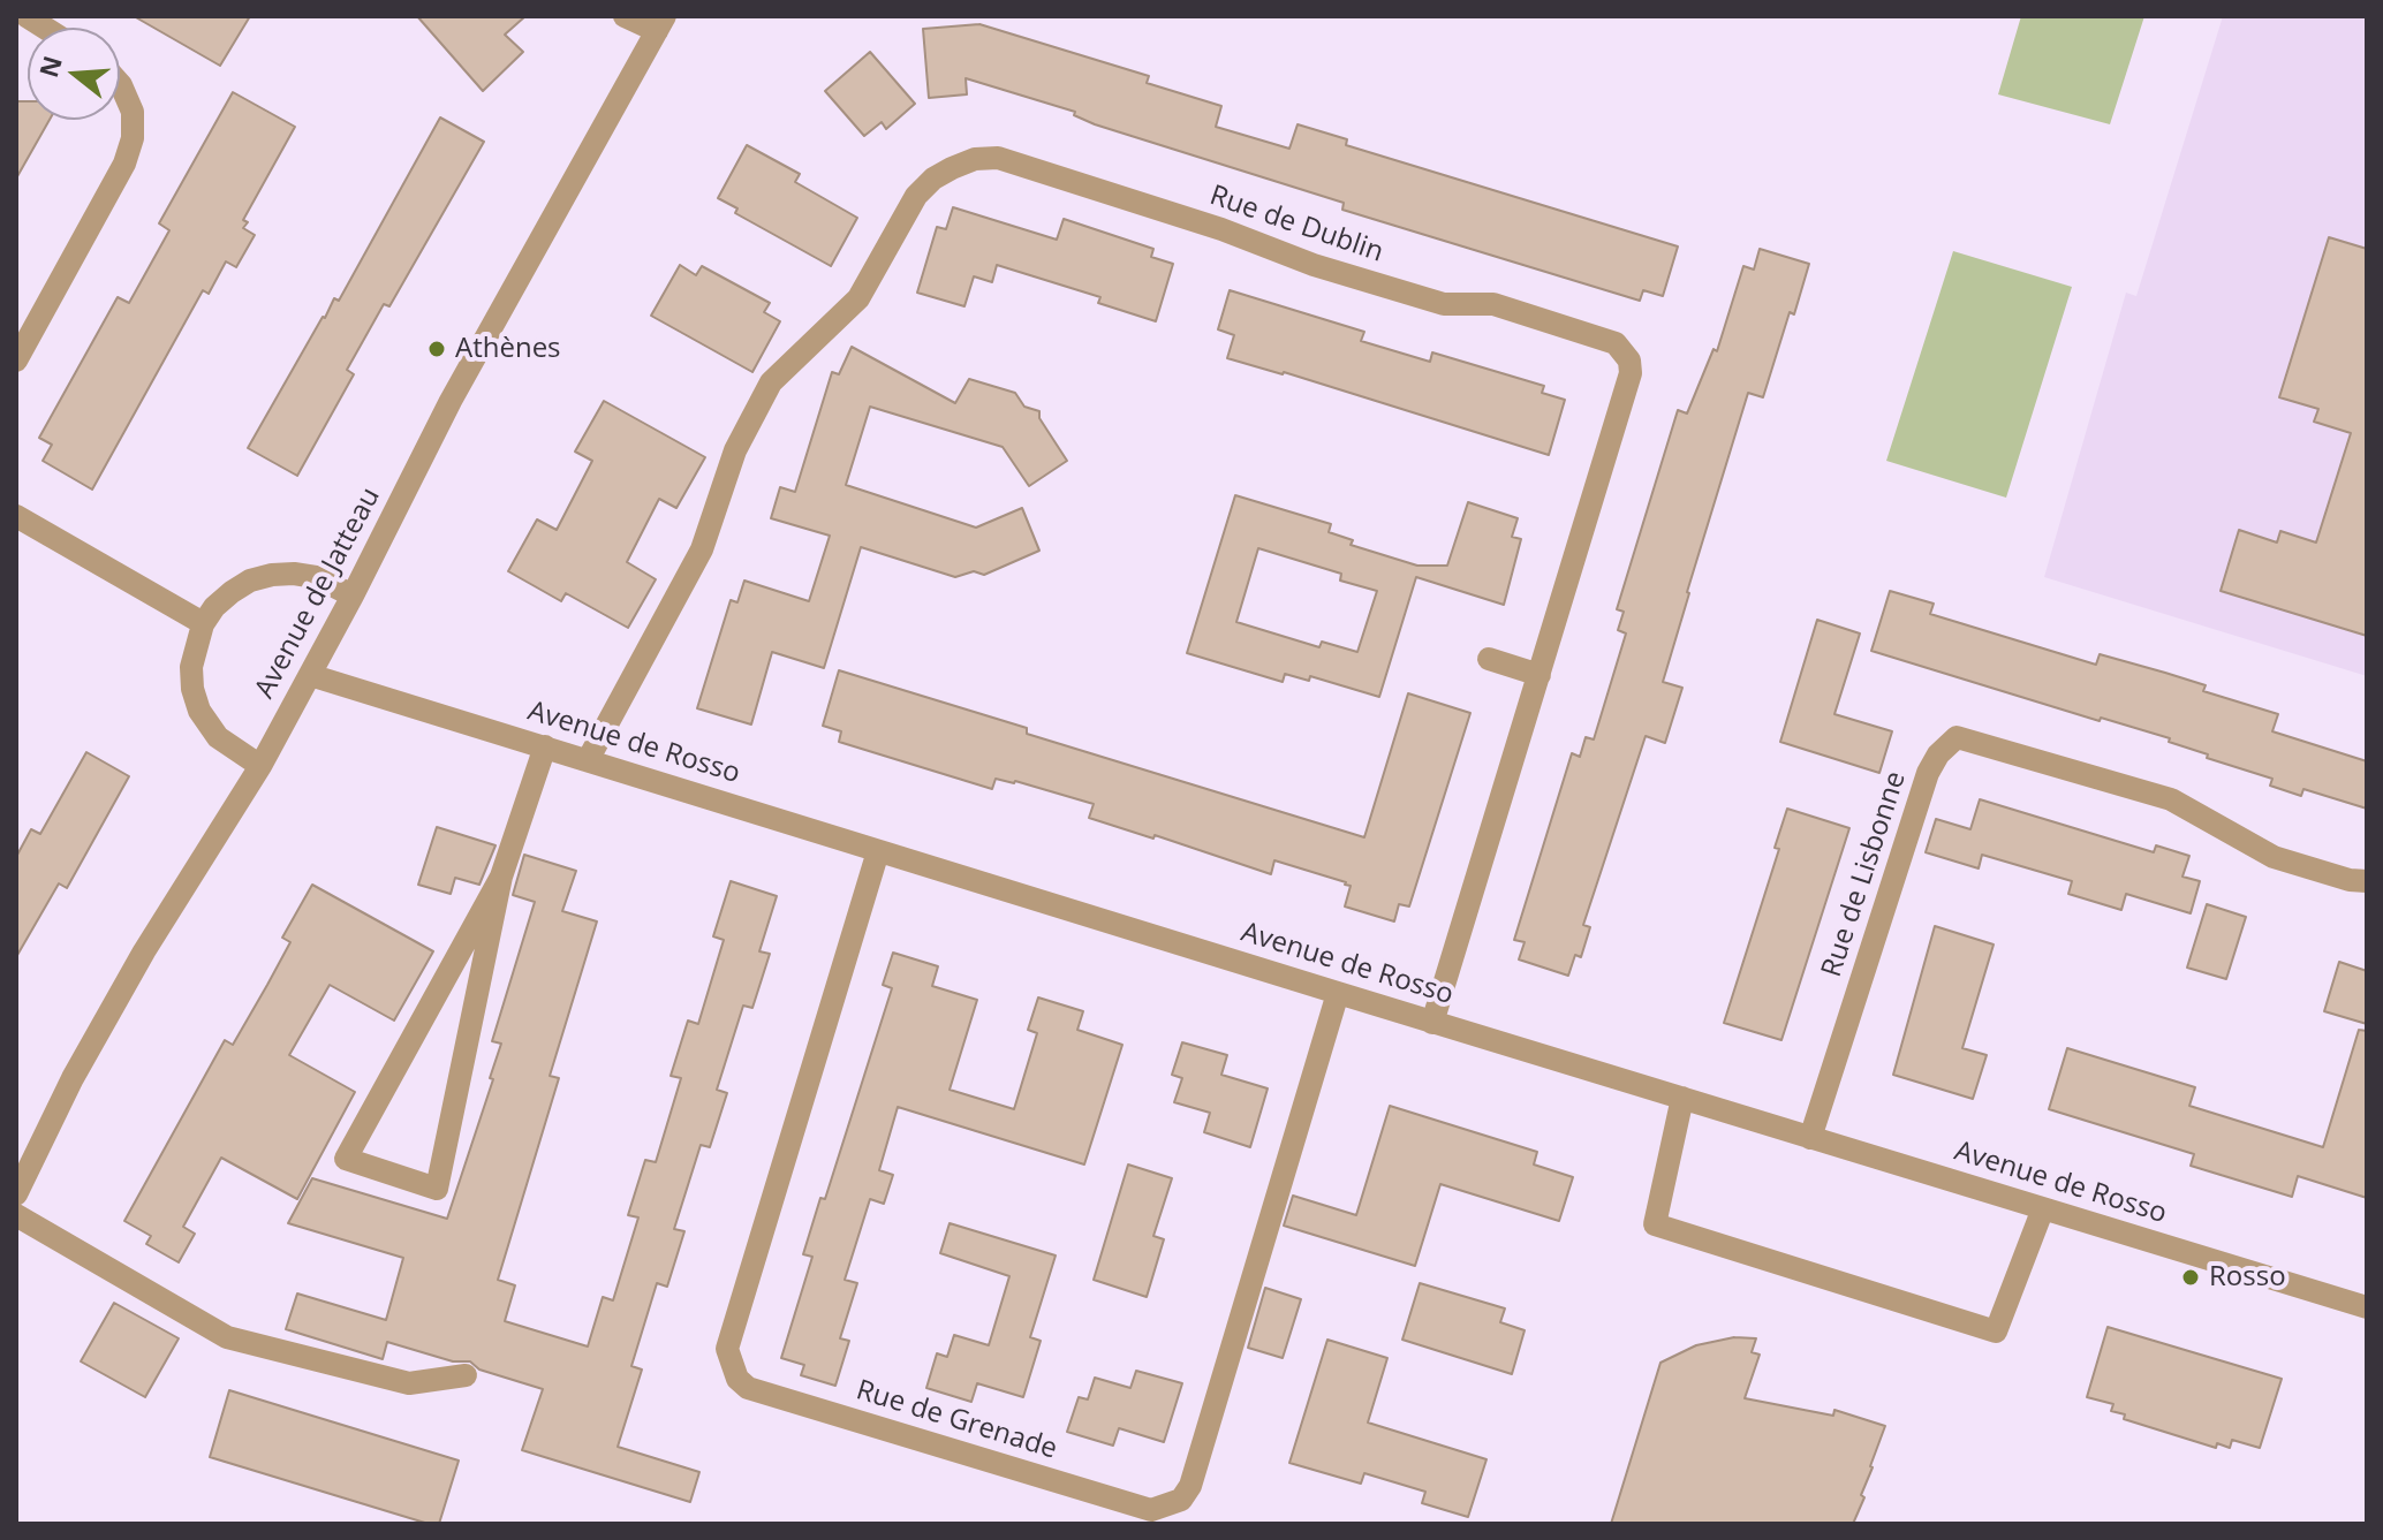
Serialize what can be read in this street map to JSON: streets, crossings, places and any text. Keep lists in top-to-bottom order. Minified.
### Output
{"streets":{"street":["Rue de Dublin","Avenue de Jatteau","Avenue de Rosso","Rue de Lisbonne","Rue de Grenade"]},"crossings":[["Rue de Dublin","Avenue de Rosso"],["Avenue de Jatteau","Avenue de Rosso"],["Avenue de Rosso","Rue de Lisbonne"],["Avenue de Rosso","Rue de Grenade"]],"places":["Athènes","Rosso"],"north":"left"}
